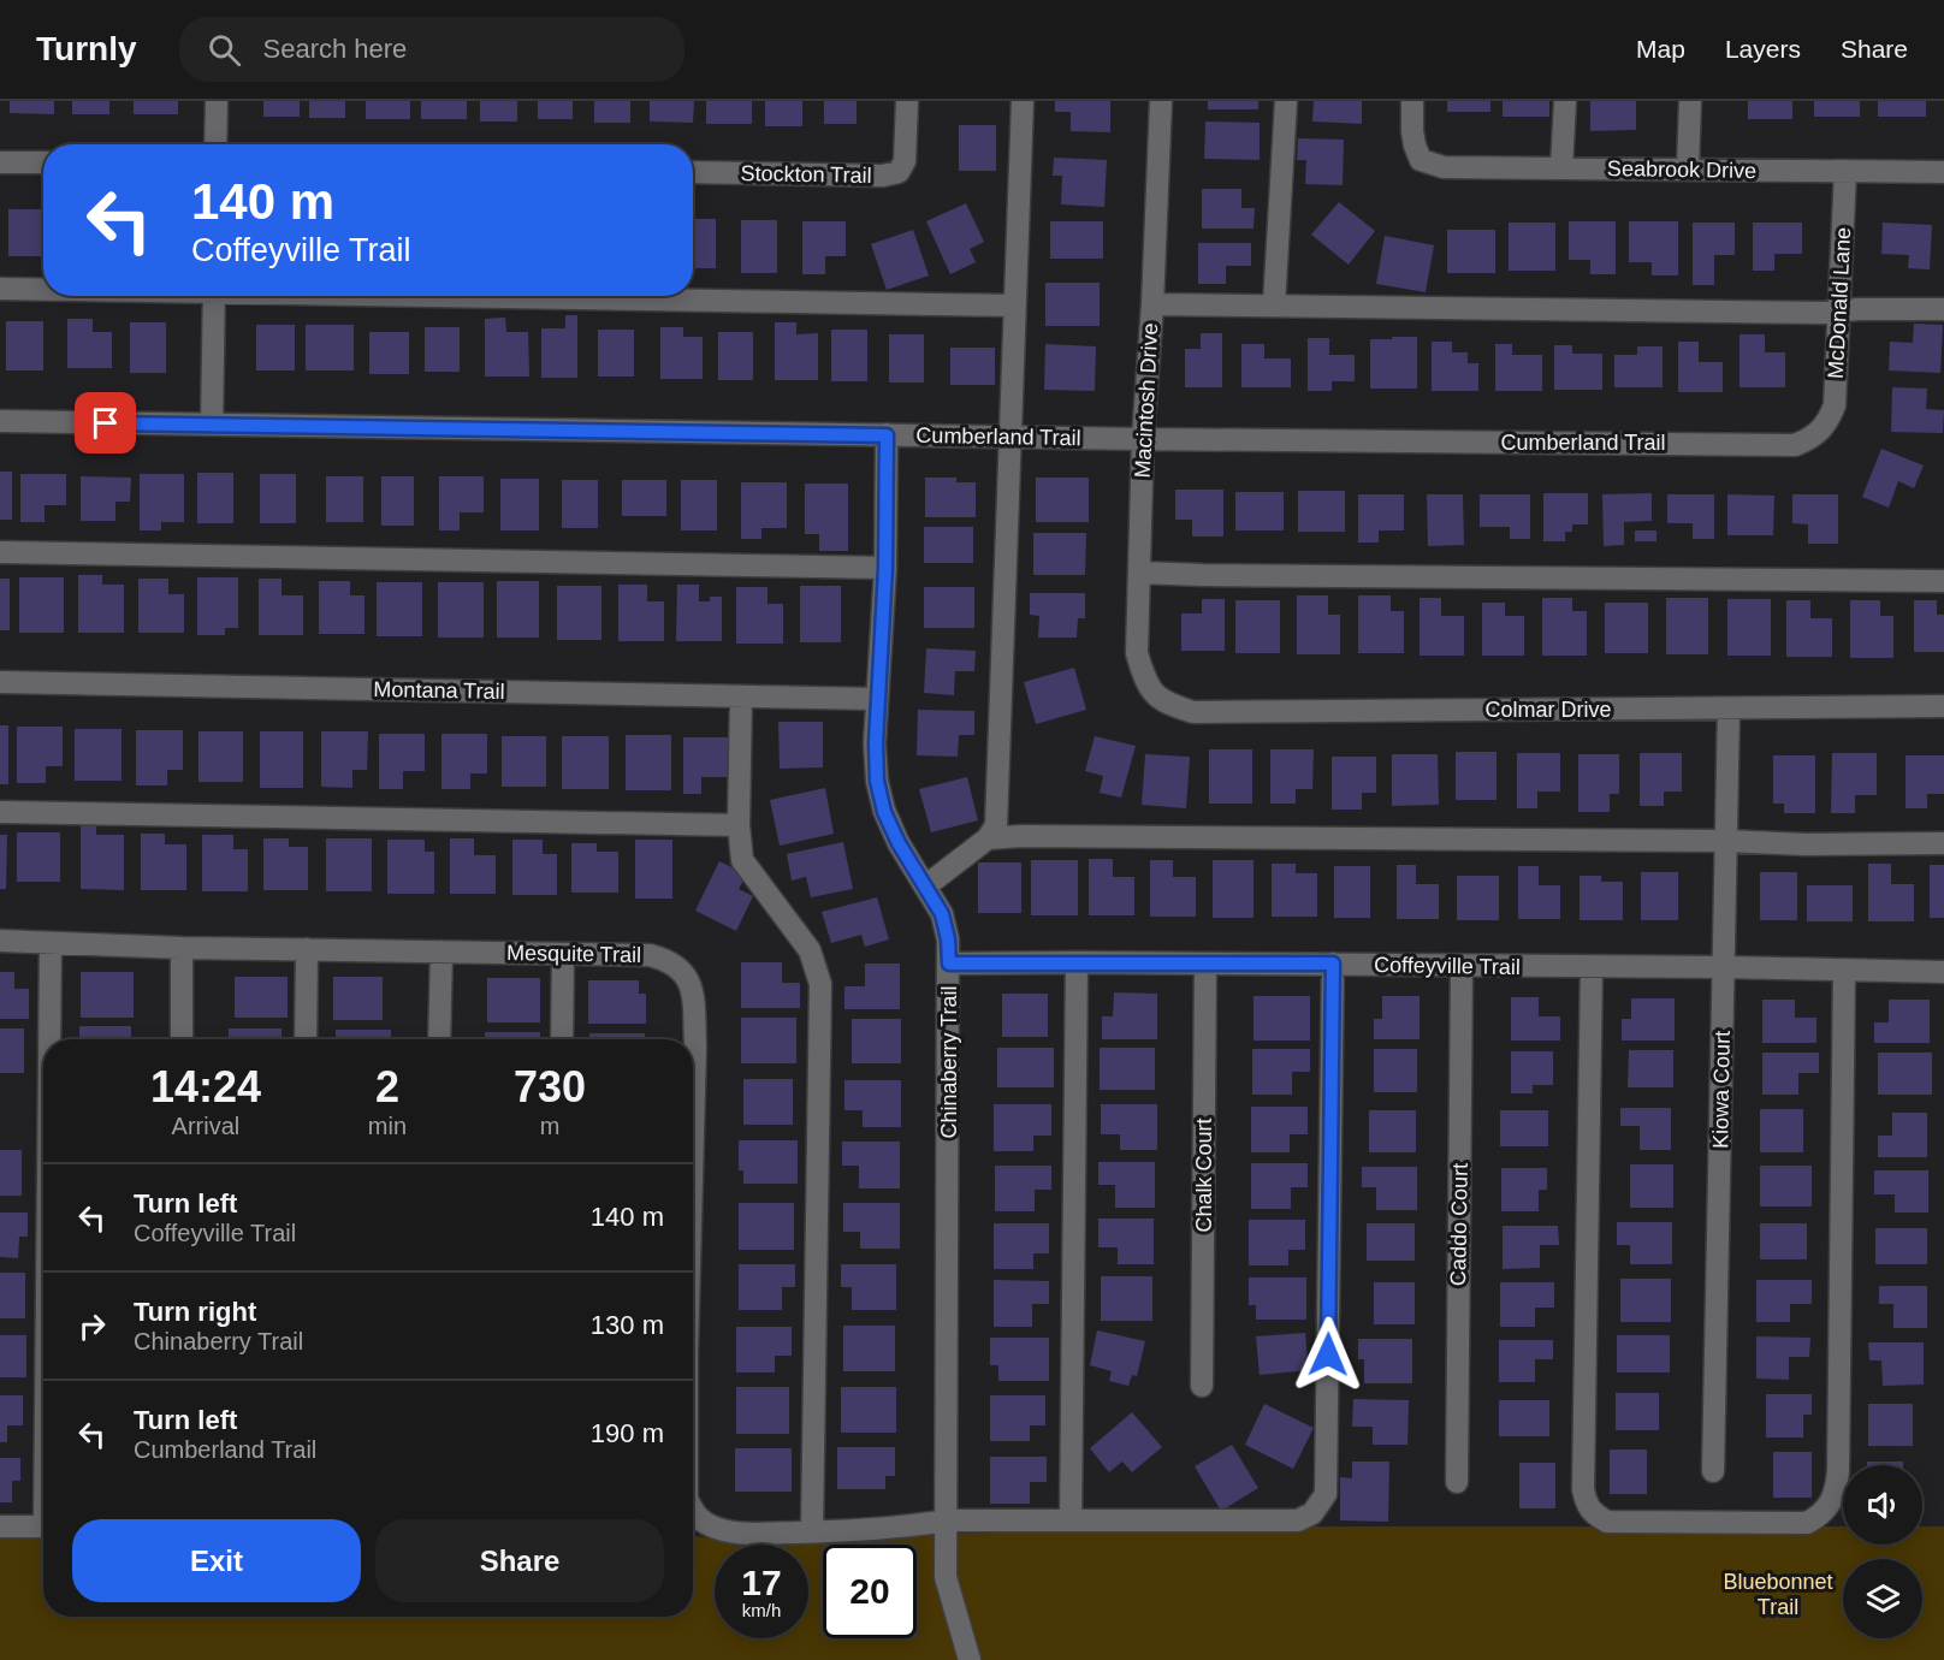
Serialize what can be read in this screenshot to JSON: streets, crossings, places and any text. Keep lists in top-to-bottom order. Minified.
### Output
{"streets":{"street":["Seabrook Drive","Stockton Trail","McDonald Lane","Macintosh Drive","Cumberland Trail","Montana Trail","Colmar Drive","Mesquite Trail","Coffeyville Trail","Chinaberry Trail","Kiowa Court","Chalk Court","Caddo Court"]},"crossings":[["Seabrook Drive","McDonald Lane"],["McDonald Lane","Cumberland Trail"],["Macintosh Drive","Cumberland Trail"],["Macintosh Drive","Colmar Drive"],["Cumberland Trail","Chinaberry Trail"],["Montana Trail","Chinaberry Trail"],["Colmar Drive","Kiowa Court"],["Mesquite Trail","Coffeyville Trail"],["Mesquite Trail","Chinaberry Trail"],["Coffeyville Trail","Chinaberry Trail"],["Coffeyville Trail","Kiowa Court"],["Coffeyville Trail","Chalk Court"],["Coffeyville Trail","Caddo Court"]],"parks":["Bluebonnet Trail"],"page":{"header":"Turnly","search":"Search here","nav":["Map","Layers","Share"],"turn":["140 m","Coffeyville Trail"],"eta":["14:24","Arrival","2","min","730","m"],"list":[{"name":"Turn left","note":"Coffeyville Trail","value":"140 m"},{"name":"Turn right","note":"Chinaberry Trail","value":"130 m"},{"name":"Turn left","note":"Cumberland Trail","value":"190 m"}],"buttons":["Exit","Share"],"speed":"17 km/h","limit":"20"}}
